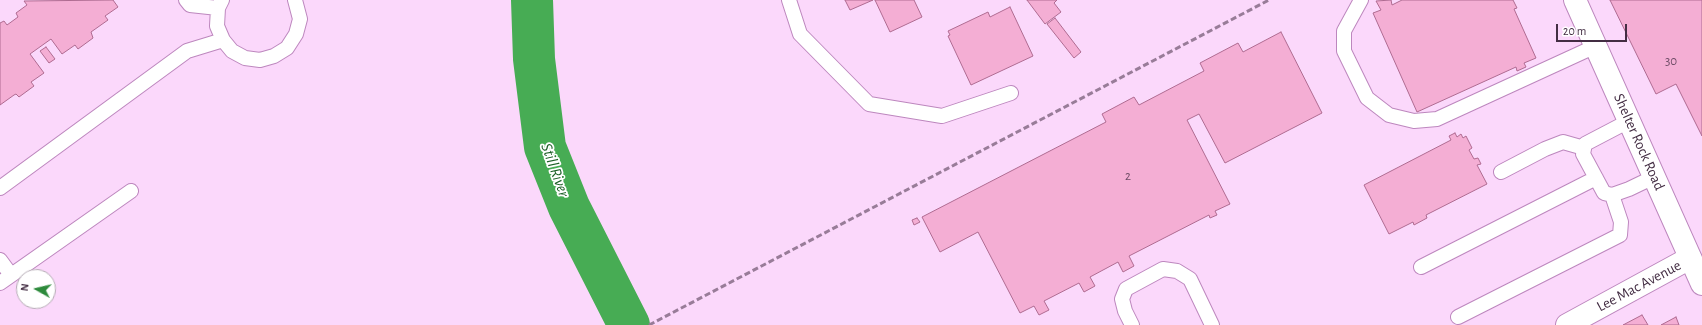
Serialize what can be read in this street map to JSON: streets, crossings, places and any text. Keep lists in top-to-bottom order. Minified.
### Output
{"streets":{"street":["Shelter Rock Road","Lee Mac Avenue"]},"crossings":[["Shelter Rock Road","Lee Mac Avenue"]],"water":["Still River"],"house_numbers":["30","2"],"scale_bar":"20 m","north":"left"}
